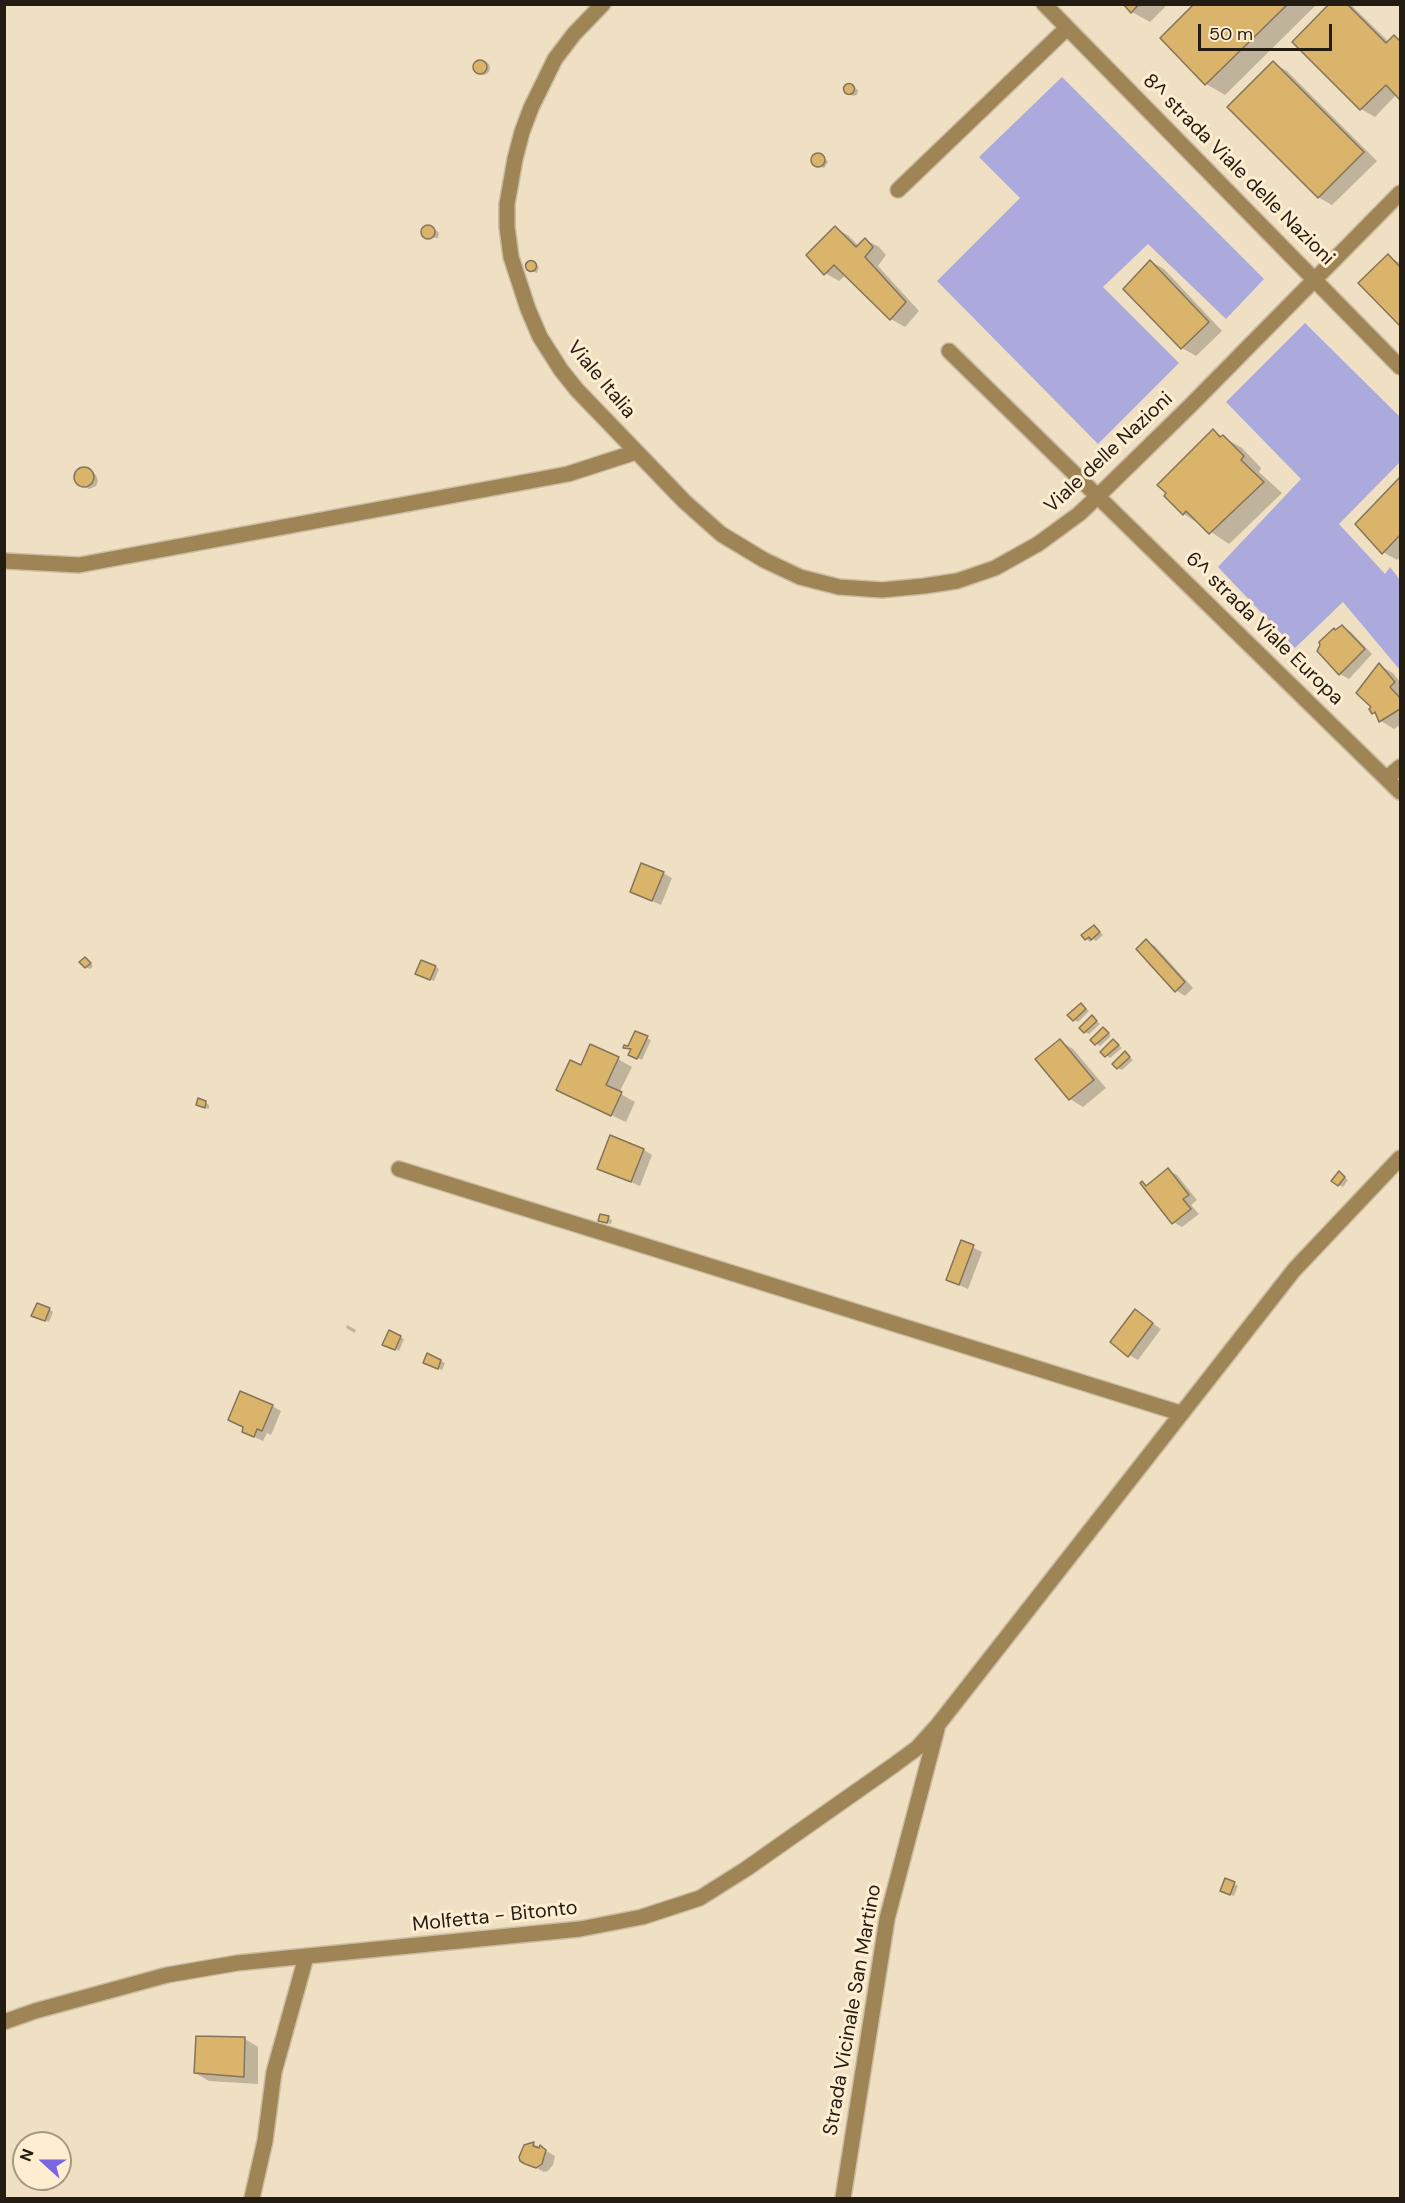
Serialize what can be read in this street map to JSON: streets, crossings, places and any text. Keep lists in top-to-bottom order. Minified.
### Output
{"streets":{"street":["8^ strada Viale delle Nazioni","Viale Italia","Viale delle Nazioni","6^ strada Viale Europa","Molfetta - Bitonto","Strada Vicinale San Martino"]},"crossings":[["8^ strada Viale delle Nazioni","Viale delle Nazioni"],["Viale Italia","Viale delle Nazioni"],["Viale delle Nazioni","6^ strada Viale Europa"],["Molfetta - Bitonto","Strada Vicinale San Martino"]],"scale_bar":"50 m","north":"left"}
